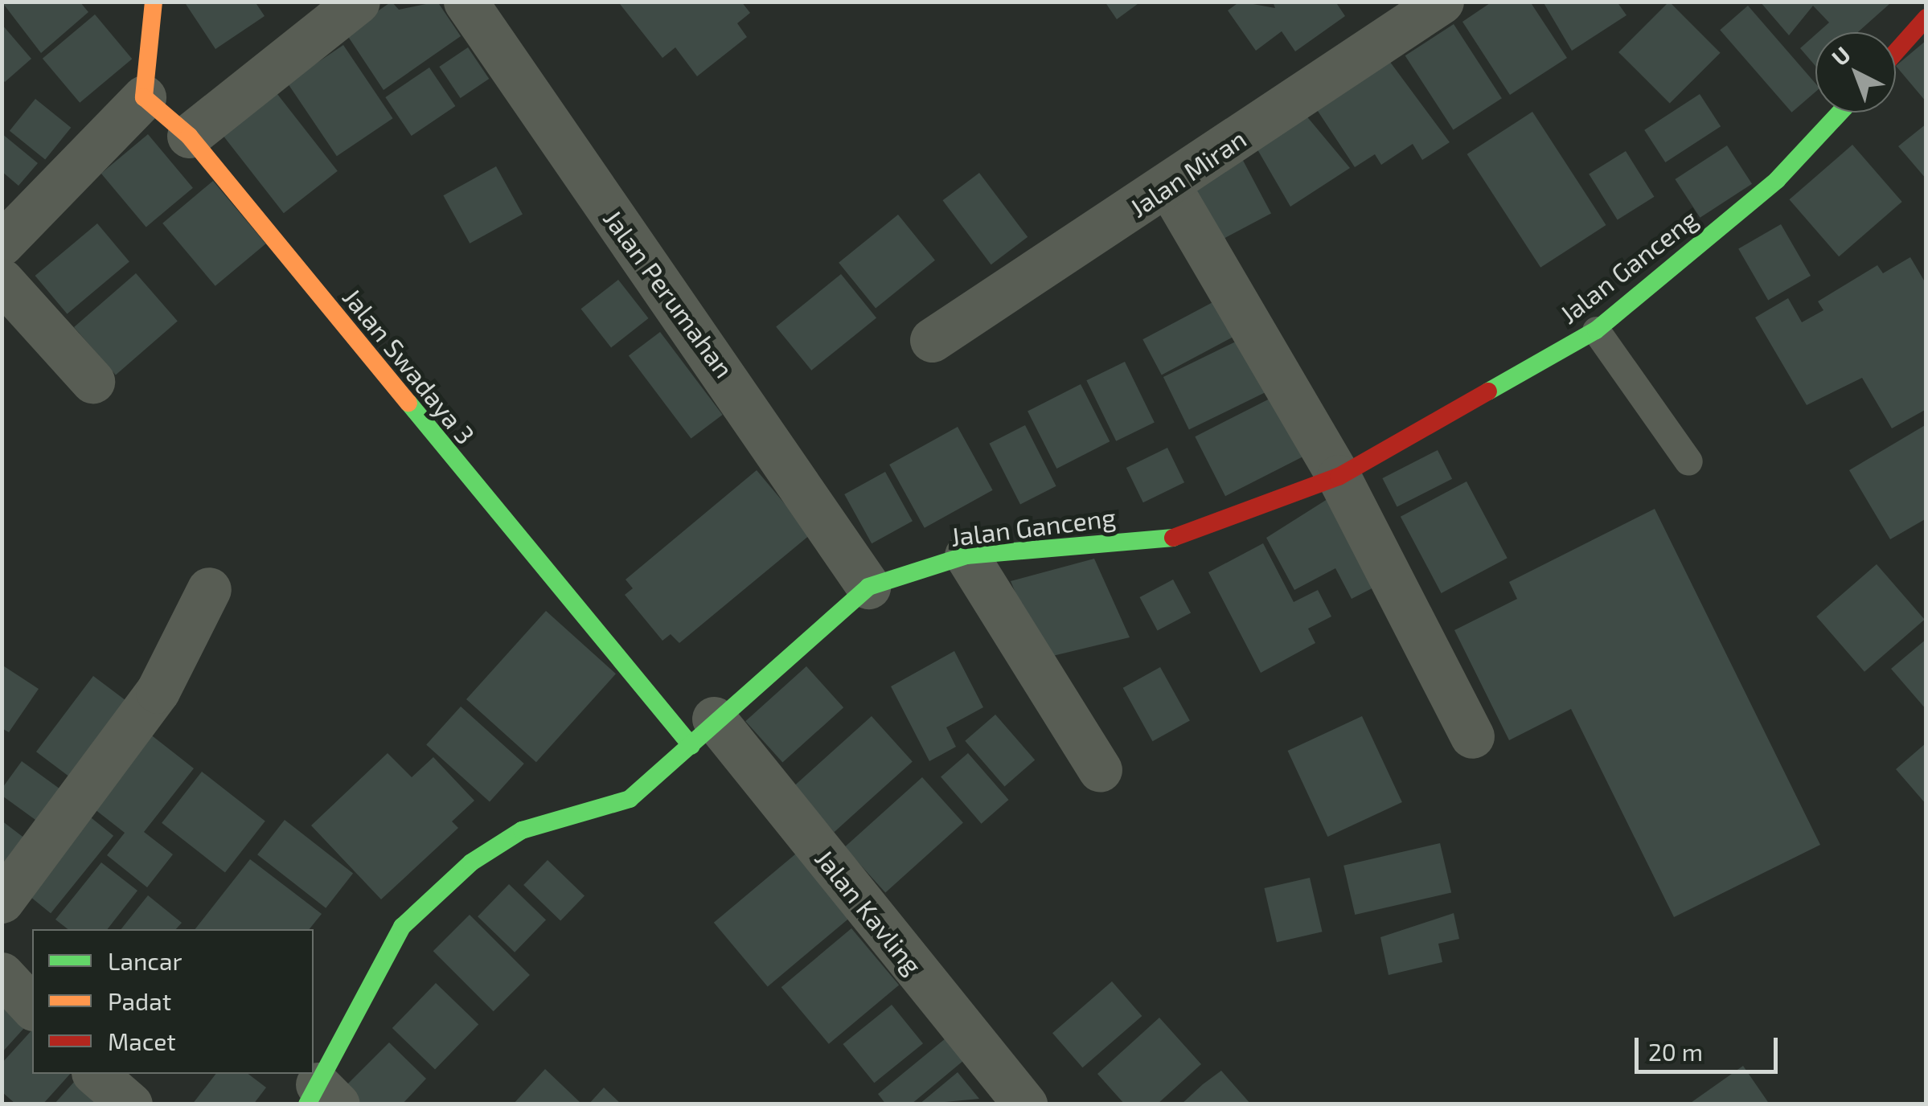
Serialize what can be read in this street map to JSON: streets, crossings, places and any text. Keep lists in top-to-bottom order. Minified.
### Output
{"streets":{"street":["Jalan Miran","Jalan Ganceng","Jalan Perumahan","Jalan Swadaya 3","Jalan Kavling"]},"crossings":[["Jalan Ganceng","Jalan Perumahan"],["Jalan Ganceng","Jalan Swadaya 3"],["Jalan Ganceng","Jalan Kavling"],["Jalan Swadaya 3","Jalan Kavling"]],"legend":["Lancar","Padat","Macet"],"scale_bar":"20 m","north":"top left"}
